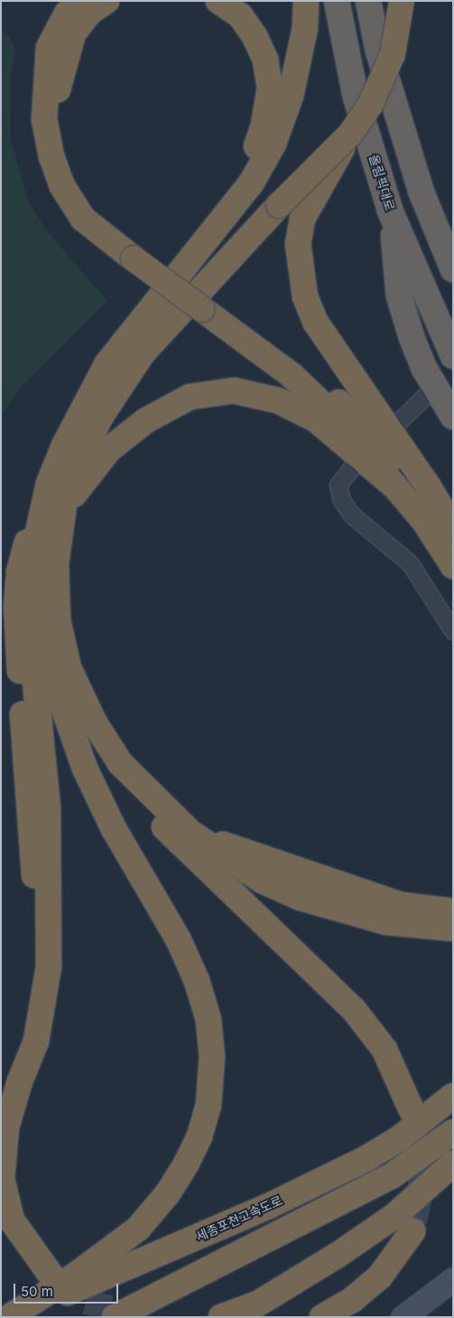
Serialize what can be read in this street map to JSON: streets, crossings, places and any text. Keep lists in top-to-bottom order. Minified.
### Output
{"streets":{"highway":["올림픽대로","세종포천고속도로"]},"scale_bar":"50 m"}
